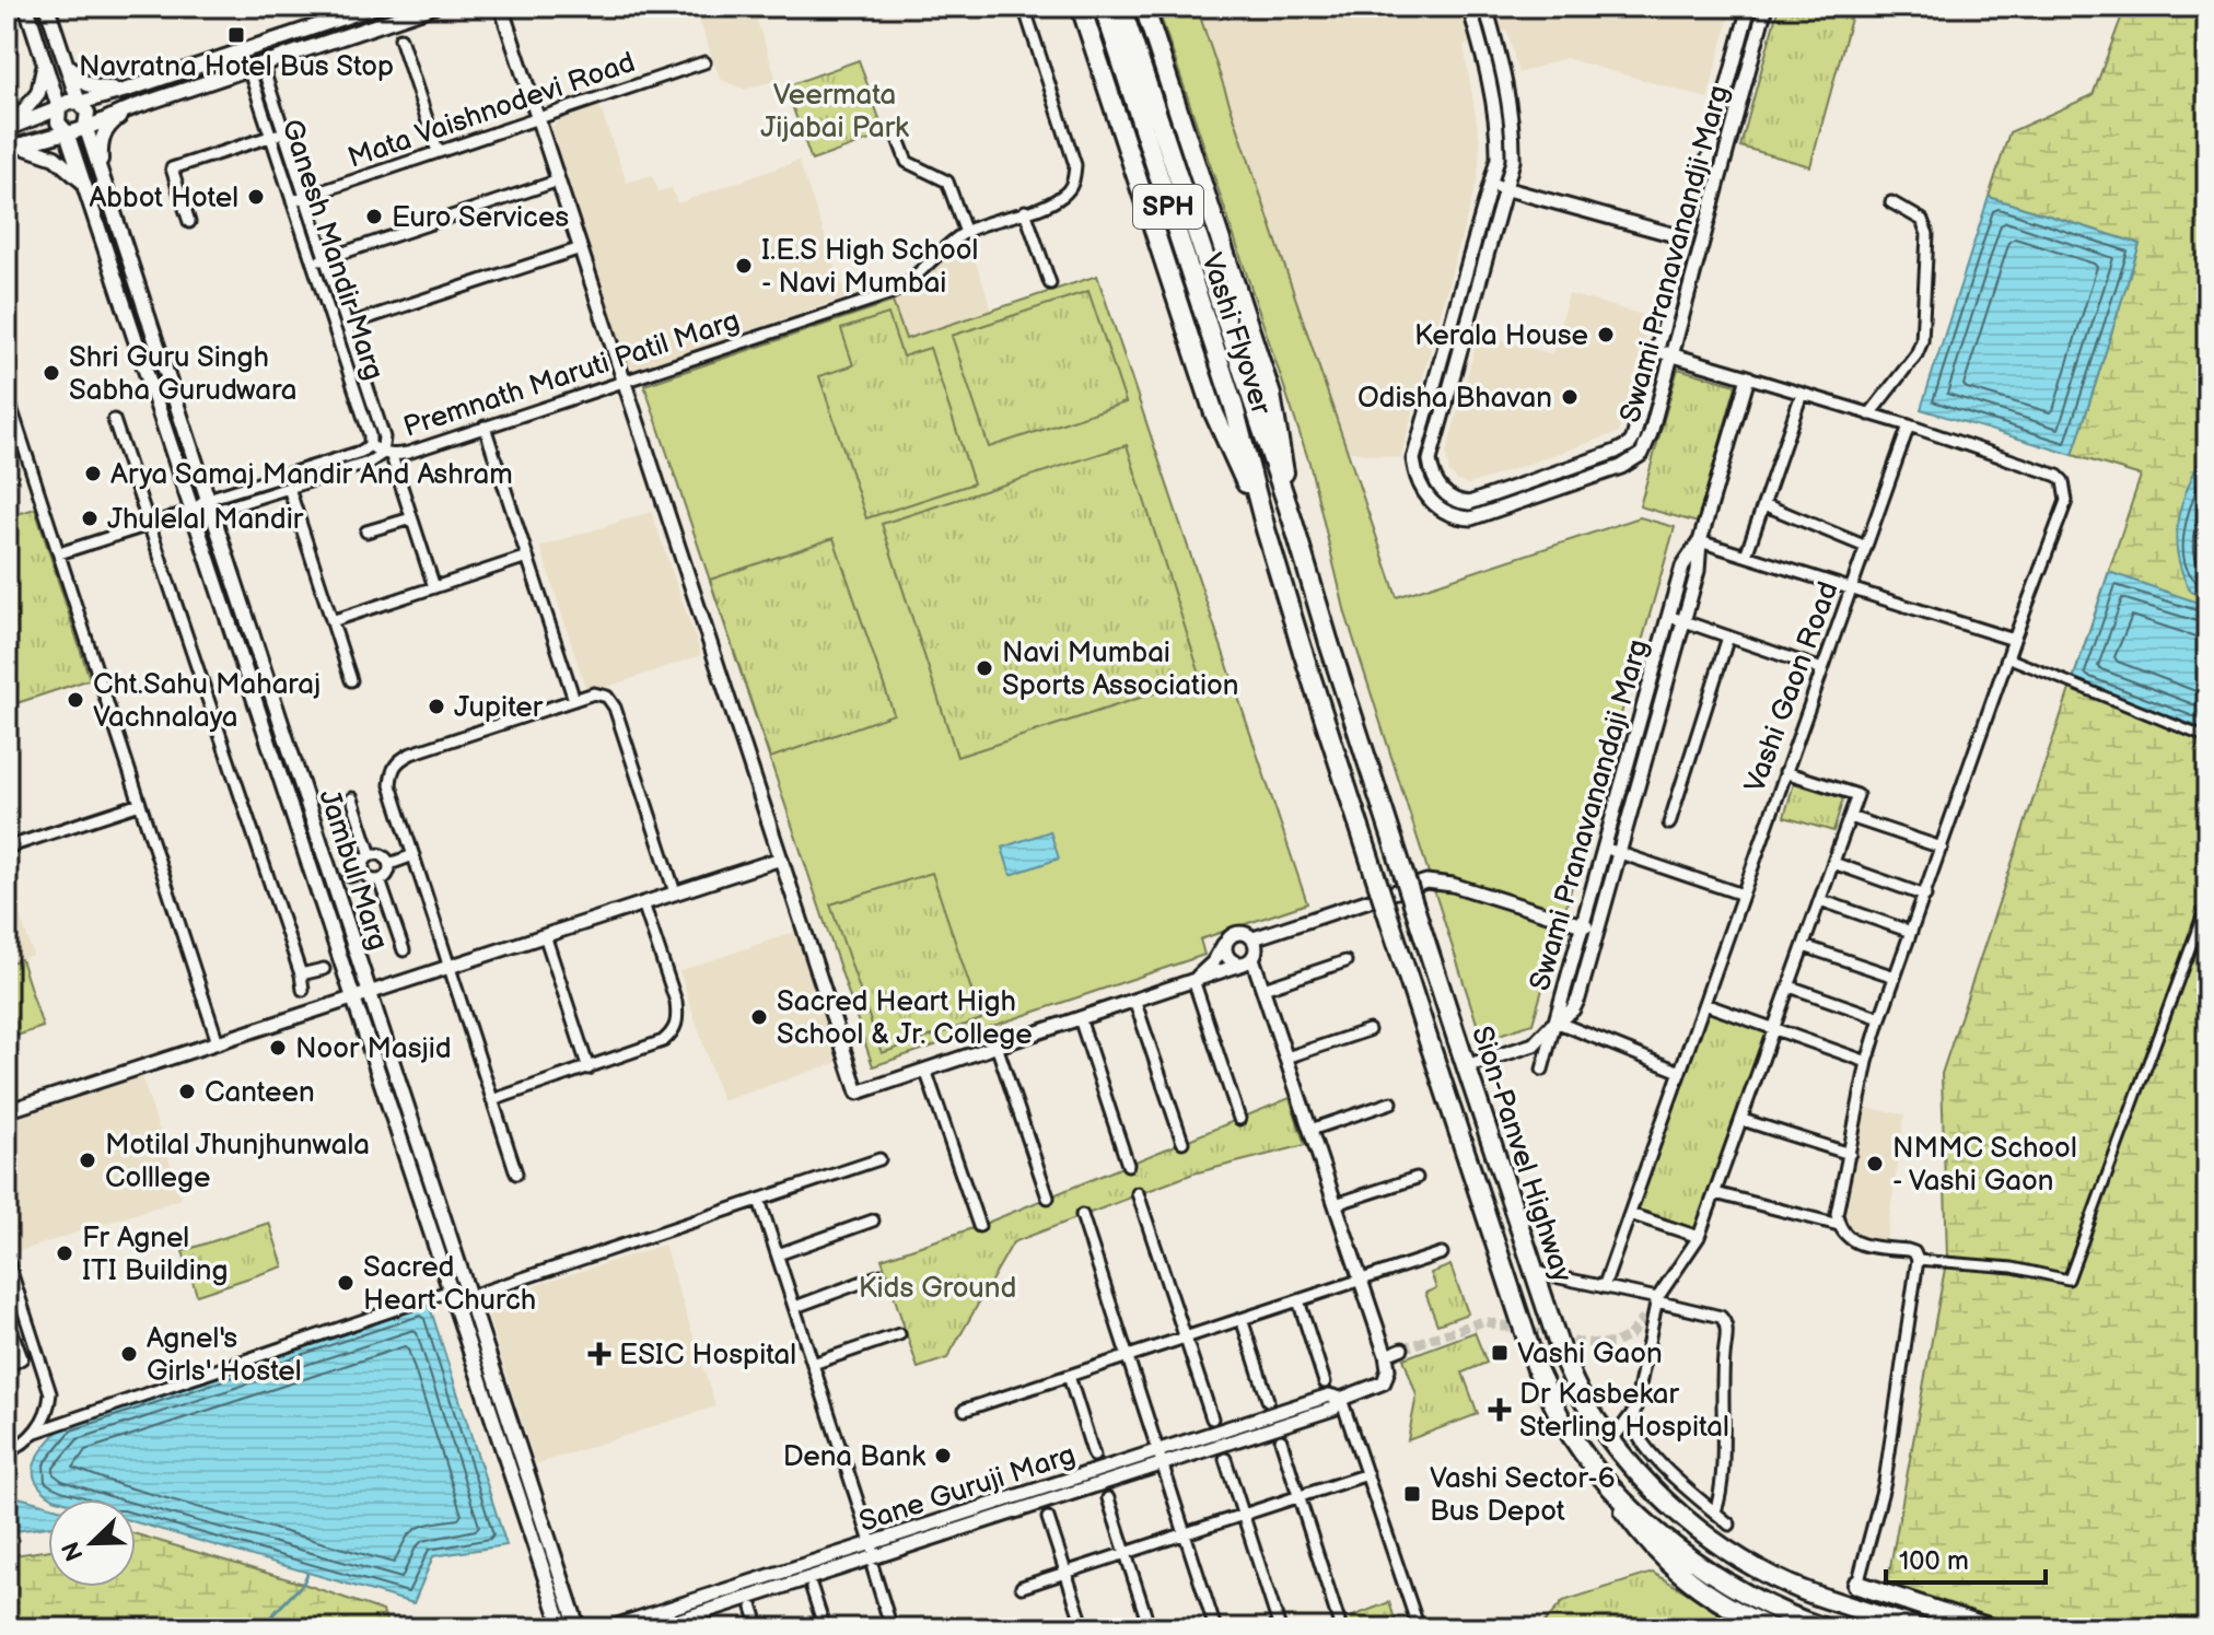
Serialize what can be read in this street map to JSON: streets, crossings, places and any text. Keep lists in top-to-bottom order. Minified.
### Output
{"streets":{"highway":["SPH","Vashi Flyover","Sion-Panvel Highway"],"main road":["Jambul Marg"],"street":["Mata Vaishnodevi Road","Ganesh Mandir Marg","Swami Pranavanandji Marg","Premnath Maruti Patil Marg","Vashi Gaon Road","Swami Pranavanandaji Marg","Sane Guruji Marg"]},"crossings":[["Mata Vaishnodevi Road","Ganesh Mandir Marg"],["Ganesh Mandir Marg","Premnath Maruti Patil Marg"],["Vashi Flyover","Sion-Panvel Highway"],["Premnath Maruti Patil Marg","Jambul Marg"]],"parks":["Veermata Jijabai Park","Kids Ground"],"places":{"transit":["Navratna Hotel Bus Stop","Vashi Gaon","Vashi Sector-6 Bus Depot"],"other":["Abbot Hotel","Euro Services","I.E.S High School - Navi Mumbai","Kerala House","Shri Guru Singh Sabha Gurudwara","Odisha Bhavan","Arya Samaj Mandir And Ashram","Jhulelal Mandir","Navi Mumbai Sports Association","Cht.Sahu Maharaj Vachnalaya","Jupiter","Sacred Heart High School & Jr. College","Noor Masjid","Canteen","Motilal Jhunjhunwala Colllege","NMMC School - Vashi Gaon","Fr Agnel ITI Building","Sacred Heart Church","Agnel's Girls' Hostel","Dena Bank"],"health":["ESIC Hospital","Dr Kasbekar Sterling Hospital"]},"scale_bar":"100 m","north":"bottom left"}
